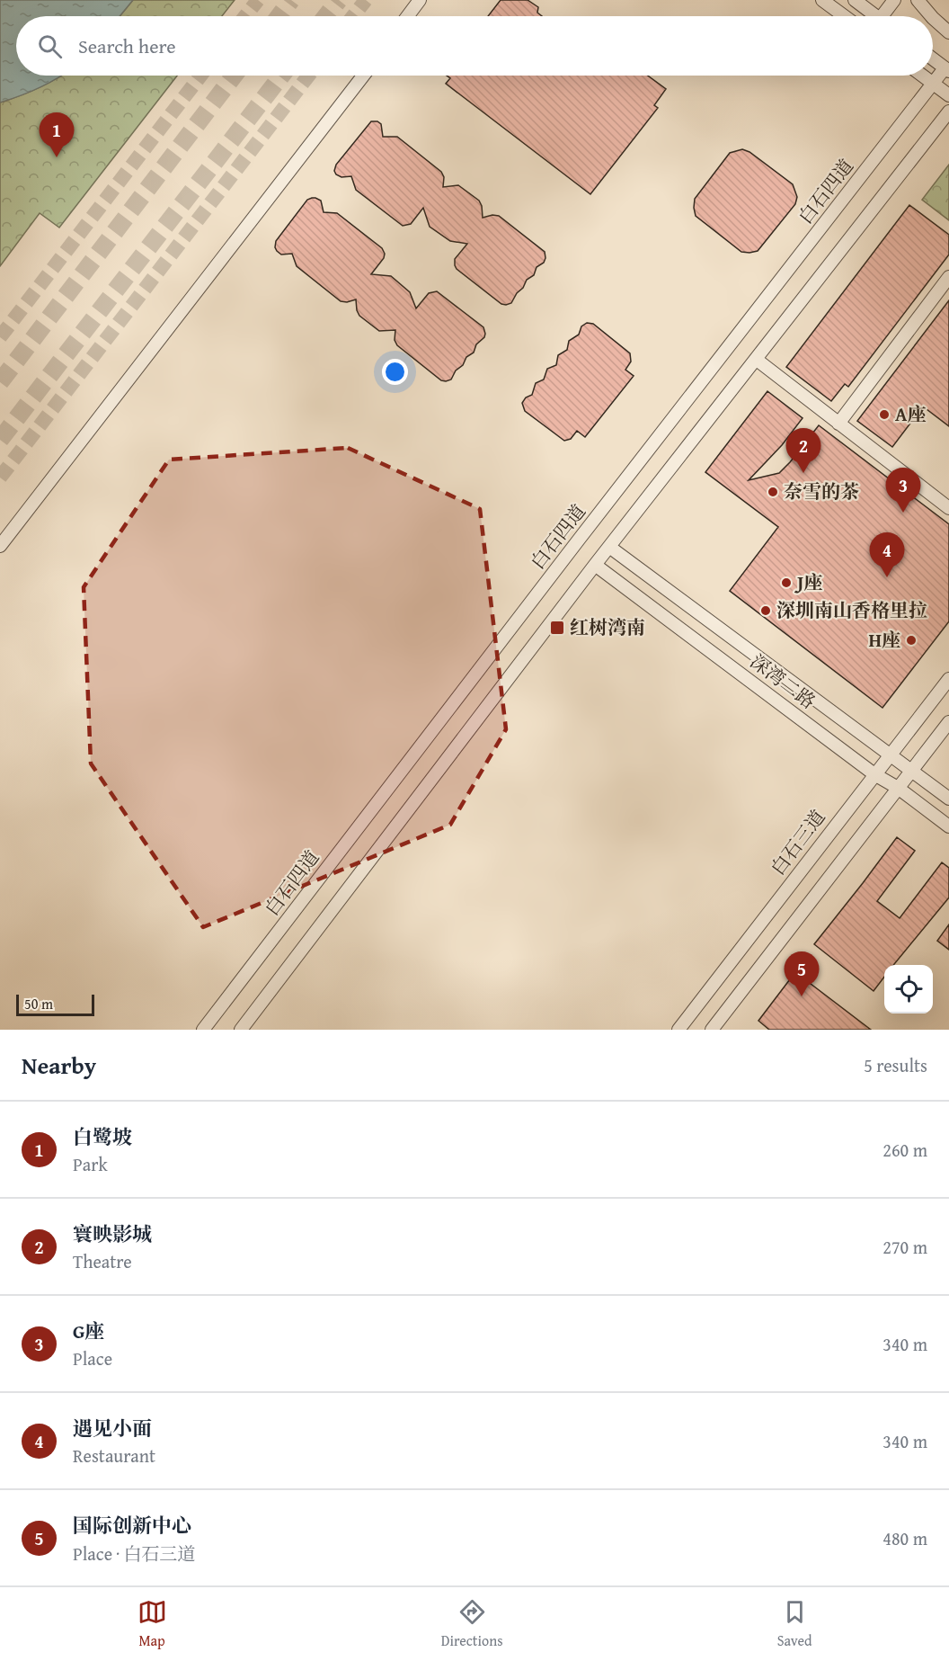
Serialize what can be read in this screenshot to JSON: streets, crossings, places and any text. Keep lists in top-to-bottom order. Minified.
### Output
{"streets":{"street":["白石四道","深湾二路","白石三道"]},"crossings":[["深湾二路","白石三道"]],"places":{"other":["A座","奈雪的茶","J座","深圳南山香格里拉","H座"],"transit":["红树湾南"]},"scale_bar":"50 m","page":{"search":"Search here","pins":["1","2","3","4","5"],"scale":"50 m","heading":["Nearby","5 results"],"list":[{"mark":"1","name":"白鹭坡","note":"Park","value":"260 m"},{"mark":"2","name":"寰映影城","note":"Theatre","value":"270 m"},{"mark":"3","name":"G座","note":"Place","value":"340 m"},{"mark":"4","name":"遇见小面","note":"Restaurant","value":"340 m"},{"mark":"5","name":"国际创新中心","note":"Place · 白石三道","value":"480 m"}],"nav":["Map","Directions","Saved"]}}
